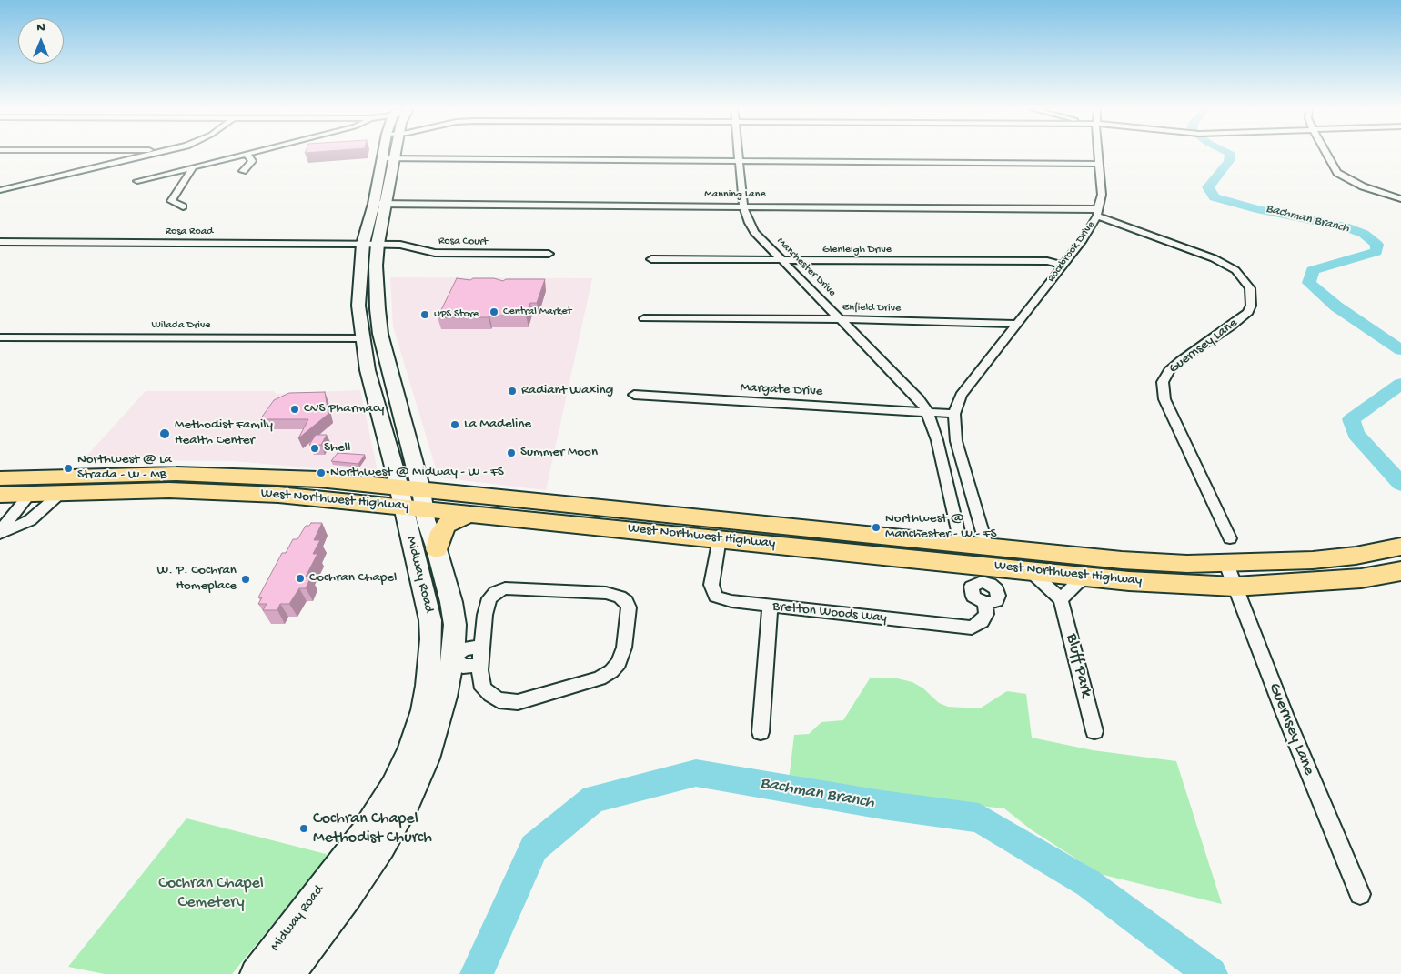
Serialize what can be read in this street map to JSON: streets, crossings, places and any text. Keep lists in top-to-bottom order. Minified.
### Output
{"streets":{"main road":["West Northwest Highway","Midway Road"],"street":["Manning Lane","Rosa Road","Rosa Court","Glenleigh Drive","Rockbrook Drive","Manchester Drive","Enfield Drive","Wilada Drive","Guernsey Lane","Margate Drive","Bretton Woods Way","Bluff Park"]},"crossings":[["Manning Lane","Rockbrook Drive"],["Manning Lane","Manchester Drive"],["Manning Lane","Guernsey Lane"],["Manning Lane","Midway Road"],["Rosa Road","Rosa Court"],["Rosa Road","Midway Road"],["Rosa Court","Midway Road"],["Glenleigh Drive","Rockbrook Drive"],["Glenleigh Drive","Manchester Drive"],["Rockbrook Drive","Enfield Drive"],["Rockbrook Drive","Guernsey Lane"],["Rockbrook Drive","West Northwest Highway"],["Rockbrook Drive","Bretton Woods Way"],["Manchester Drive","Enfield Drive"],["Manchester Drive","Margate Drive"],["Wilada Drive","Midway Road"],["Guernsey Lane","West Northwest Highway"],["West Northwest Highway","Midway Road"],["West Northwest Highway","Bretton Woods Way"]],"water":["Bachman Branch"],"parks":["Cochran Chapel Cemetery"],"places":["Central Market","UPS Store","Radiant Waxing","CVS Pharmacy","La Madeline","Methodist Family Health Center","Shell","Summer Moon","Northwest @ La Strada - W - MB","Northwest @ Midway - W - FS","Northwest @ Manchester - W - FS","Cochran Chapel","W. P. Cochran Homeplace","Cochran Chapel Methodist Church"],"north":"top"}
